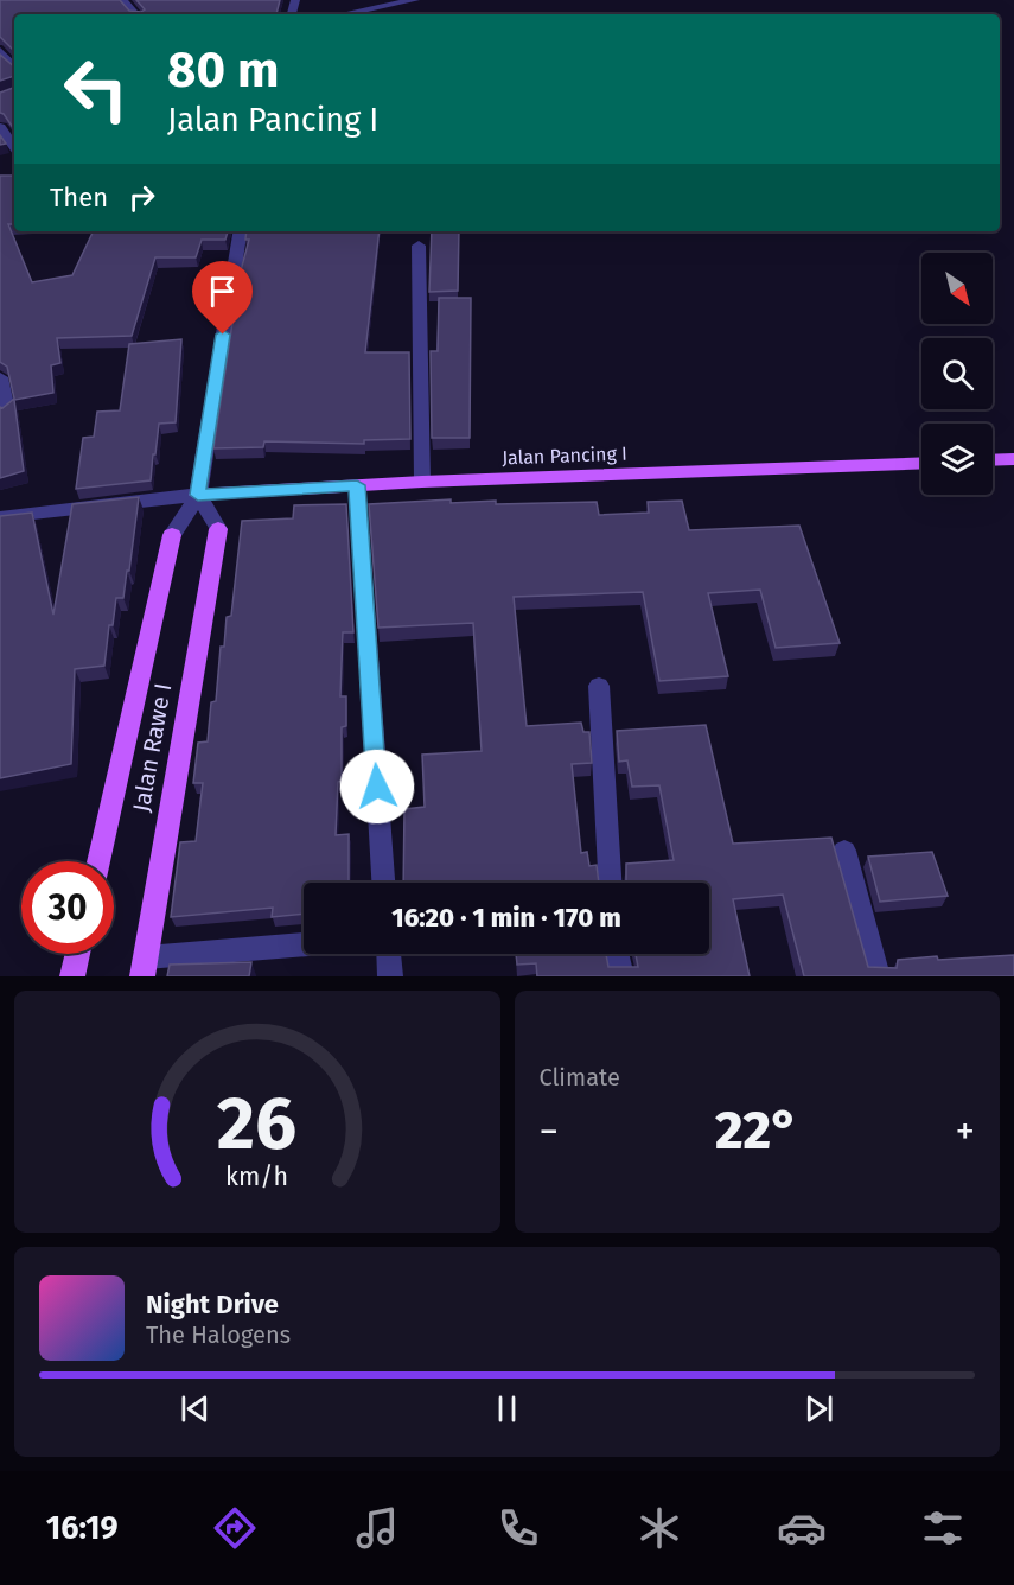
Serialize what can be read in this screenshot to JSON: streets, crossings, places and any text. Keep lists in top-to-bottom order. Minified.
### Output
{"streets":{"main road":["Jalan Pancing I","Jalan Rawe I"]},"north":"bottom right","page":{"turn":["80 m","Jalan Pancing I"],"then":"Then","limit":"30","trip":"16:20 · 1 min · 170 m","tile":"Climate","heat":["−","22°","+"],"song":["Night Drive","The Halogens"],"tabs":"16:19","gauge":["26","km/h"]}}
